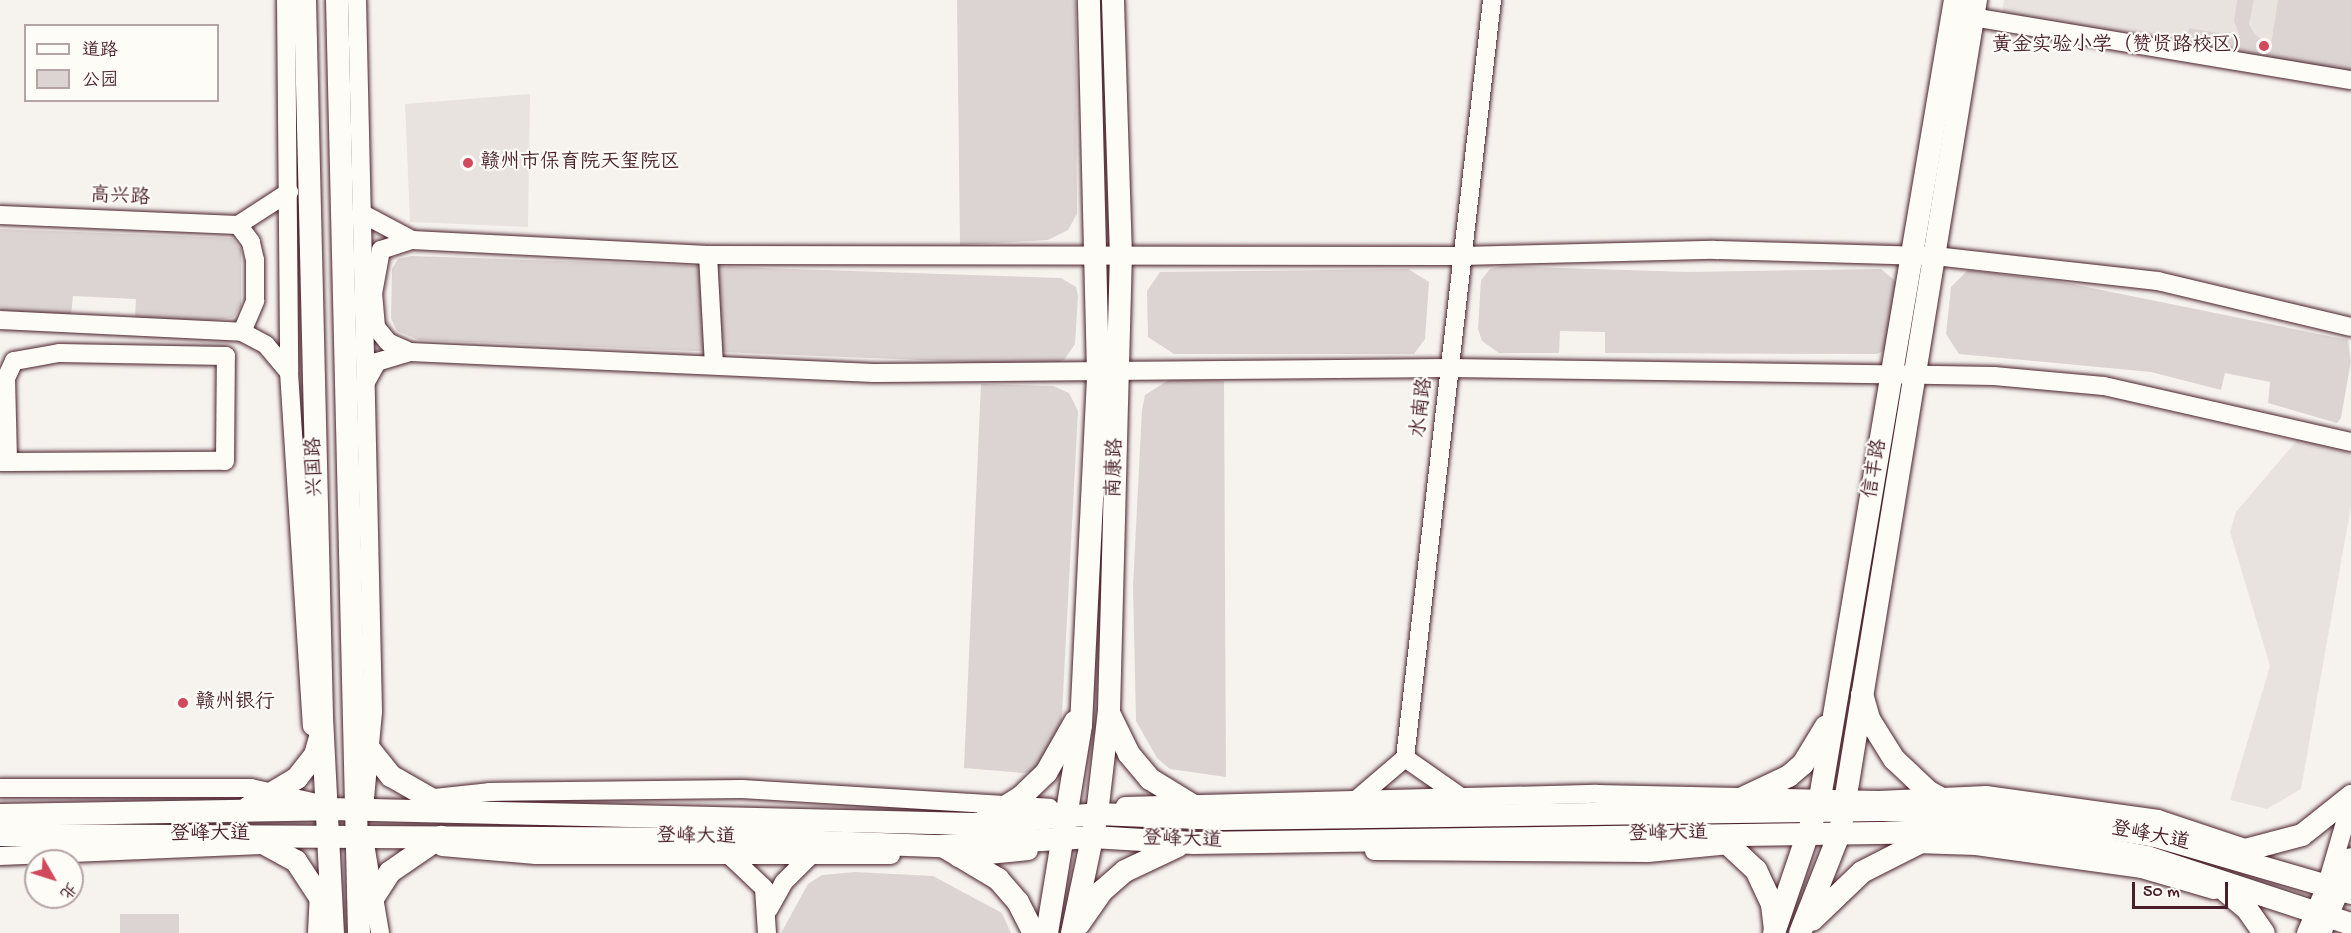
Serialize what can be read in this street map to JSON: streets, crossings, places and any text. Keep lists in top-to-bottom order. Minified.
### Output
{"streets":{"main road":["兴国路","南康路","信丰路","登峰大道"],"street":["高兴路","水南路"]},"crossings":[["兴国路","登峰大道"],["南康路","登峰大道"],["信丰路","登峰大道"]],"places":["黄金实验小学（赞贤路校区）","赣州市保育院天玺院区","赣州银行"],"legend":["道路","公园"],"scale_bar":"50 m","north":"bottom right"}
